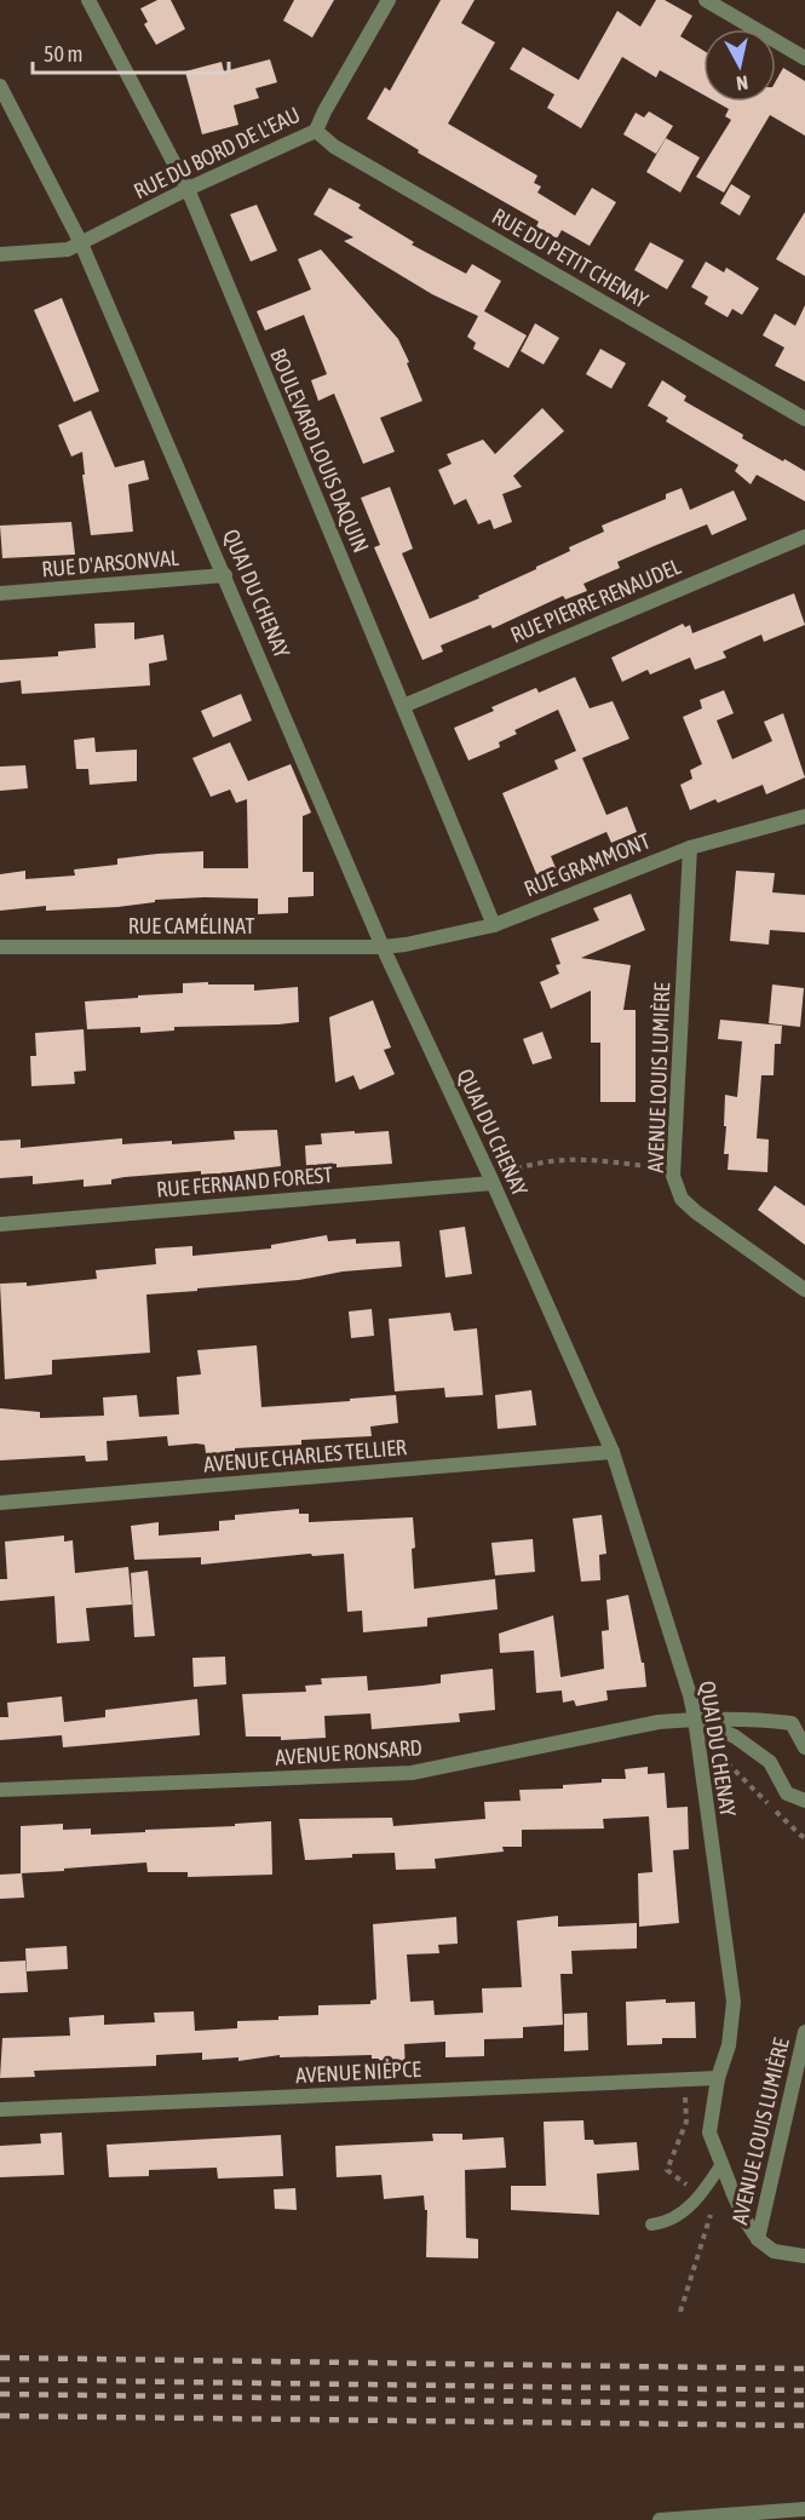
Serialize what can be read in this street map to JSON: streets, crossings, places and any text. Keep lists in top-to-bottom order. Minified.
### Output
{"streets":{"street":["RUE DU BORD DE L'EAU","RUE DU PETIT CHENAY","BOULEVARD LOUIS DAQUIN","RUE D'ARSONVAL","QUAI DU CHENAY","RUE PIERRE RENAUDEL","RUE GRAMMONT","RUE CAMÉLINAT","AVENUE LOUIS LUMIÈRE","RUE FERNAND FOREST","AVENUE CHARLES TELLIER","AVENUE RONSARD","AVENUE NIÉPCE"]},"crossings":[["RUE DU BORD DE L'EAU","RUE DU PETIT CHENAY"],["RUE DU BORD DE L'EAU","BOULEVARD LOUIS DAQUIN"],["RUE DU BORD DE L'EAU","QUAI DU CHENAY"],["BOULEVARD LOUIS DAQUIN","RUE PIERRE RENAUDEL"],["BOULEVARD LOUIS DAQUIN","RUE GRAMMONT"],["RUE D'ARSONVAL","QUAI DU CHENAY"],["QUAI DU CHENAY","RUE GRAMMONT"],["QUAI DU CHENAY","RUE CAMÉLINAT"],["QUAI DU CHENAY","AVENUE LOUIS LUMIÈRE"],["QUAI DU CHENAY","RUE FERNAND FOREST"],["QUAI DU CHENAY","AVENUE CHARLES TELLIER"],["QUAI DU CHENAY","AVENUE RONSARD"],["QUAI DU CHENAY","AVENUE NIÉPCE"],["RUE GRAMMONT","RUE CAMÉLINAT"],["RUE GRAMMONT","AVENUE LOUIS LUMIÈRE"]],"scale_bar":"50 m","north":"bottom"}
